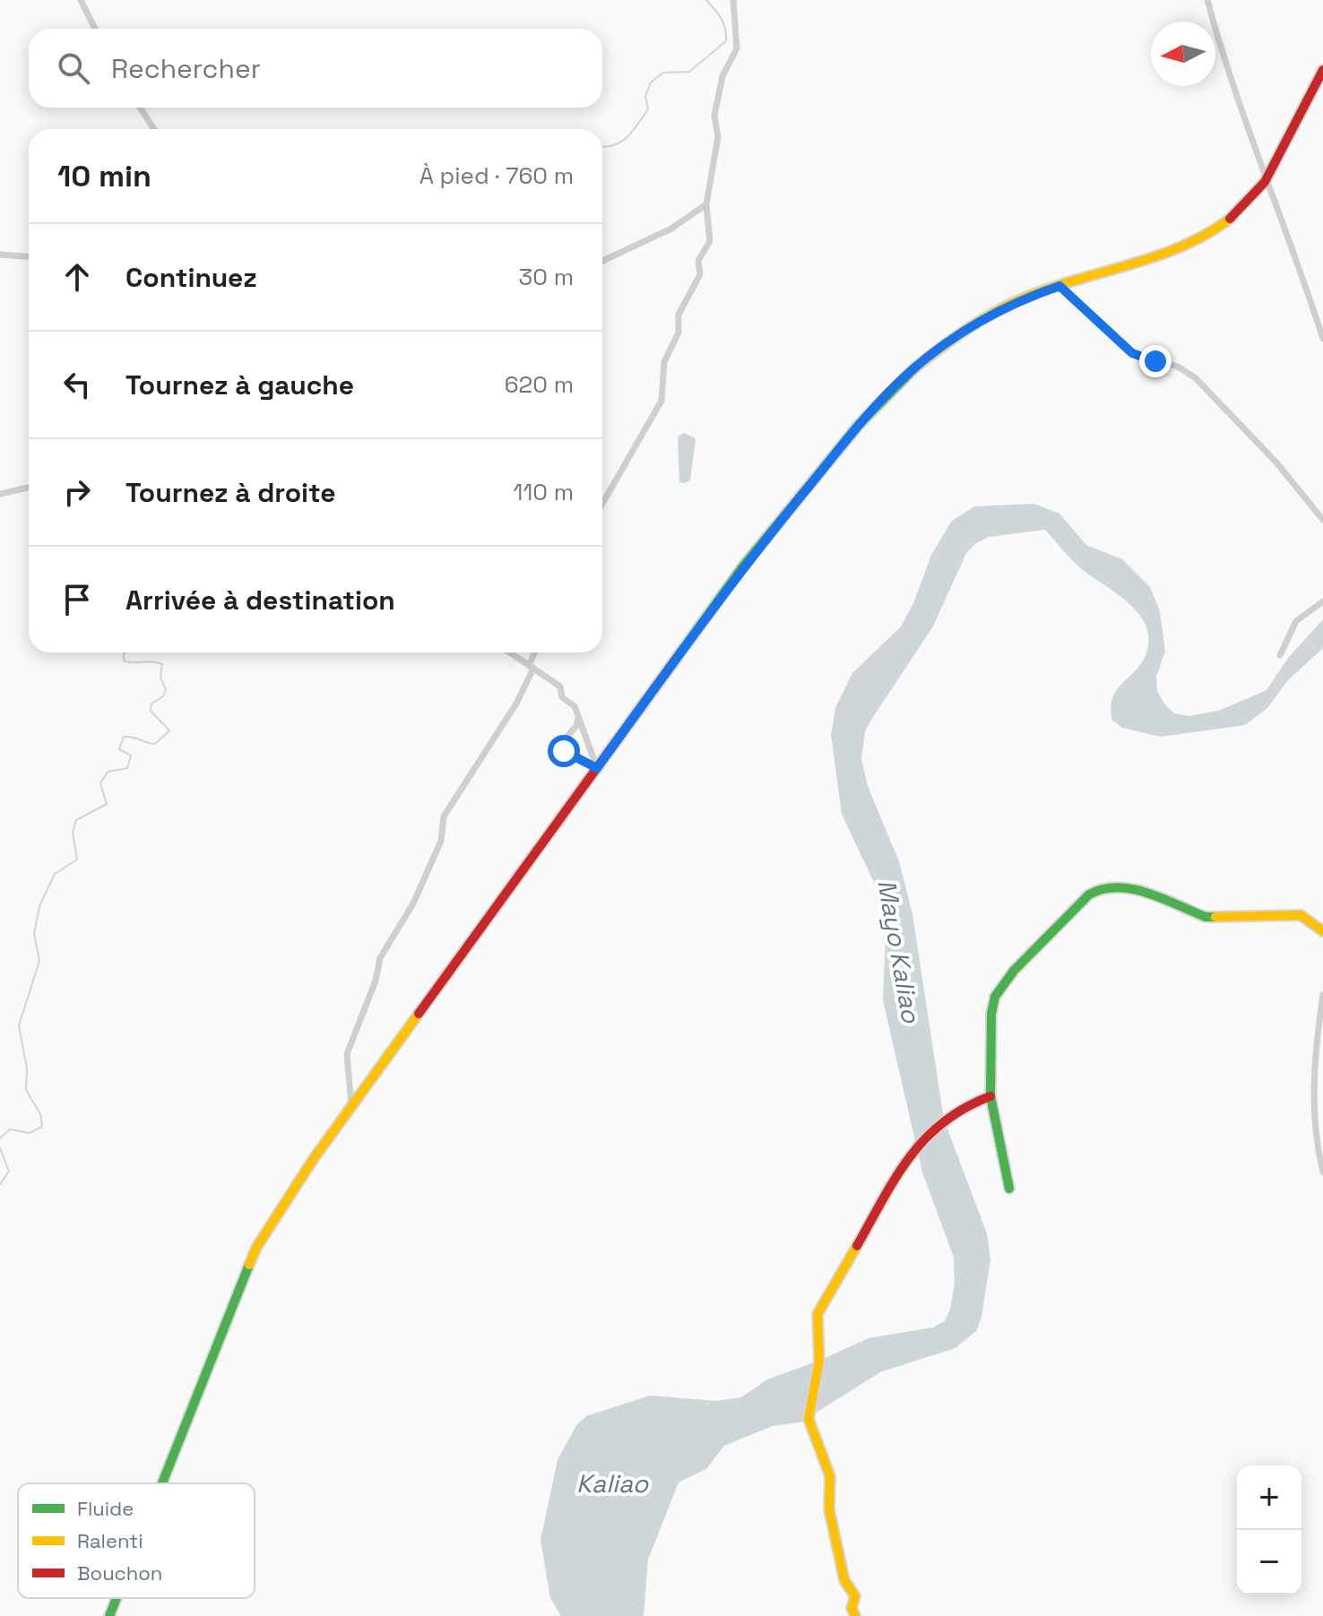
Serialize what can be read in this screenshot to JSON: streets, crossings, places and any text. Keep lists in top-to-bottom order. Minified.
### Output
{"water":["Mayo Kaliao","Kaliao"],"legend":["Fluide","Ralenti","Bouchon"],"north":"left","page":{"search":"Rechercher","heading":["10 min","À pied · 760 m"],"list":[["Continuez","30 m"],["Tournez à gauche","620 m"],["Tournez à droite","110 m"],"Arrivée à destination"],"map_buttons":["+","−"]}}
